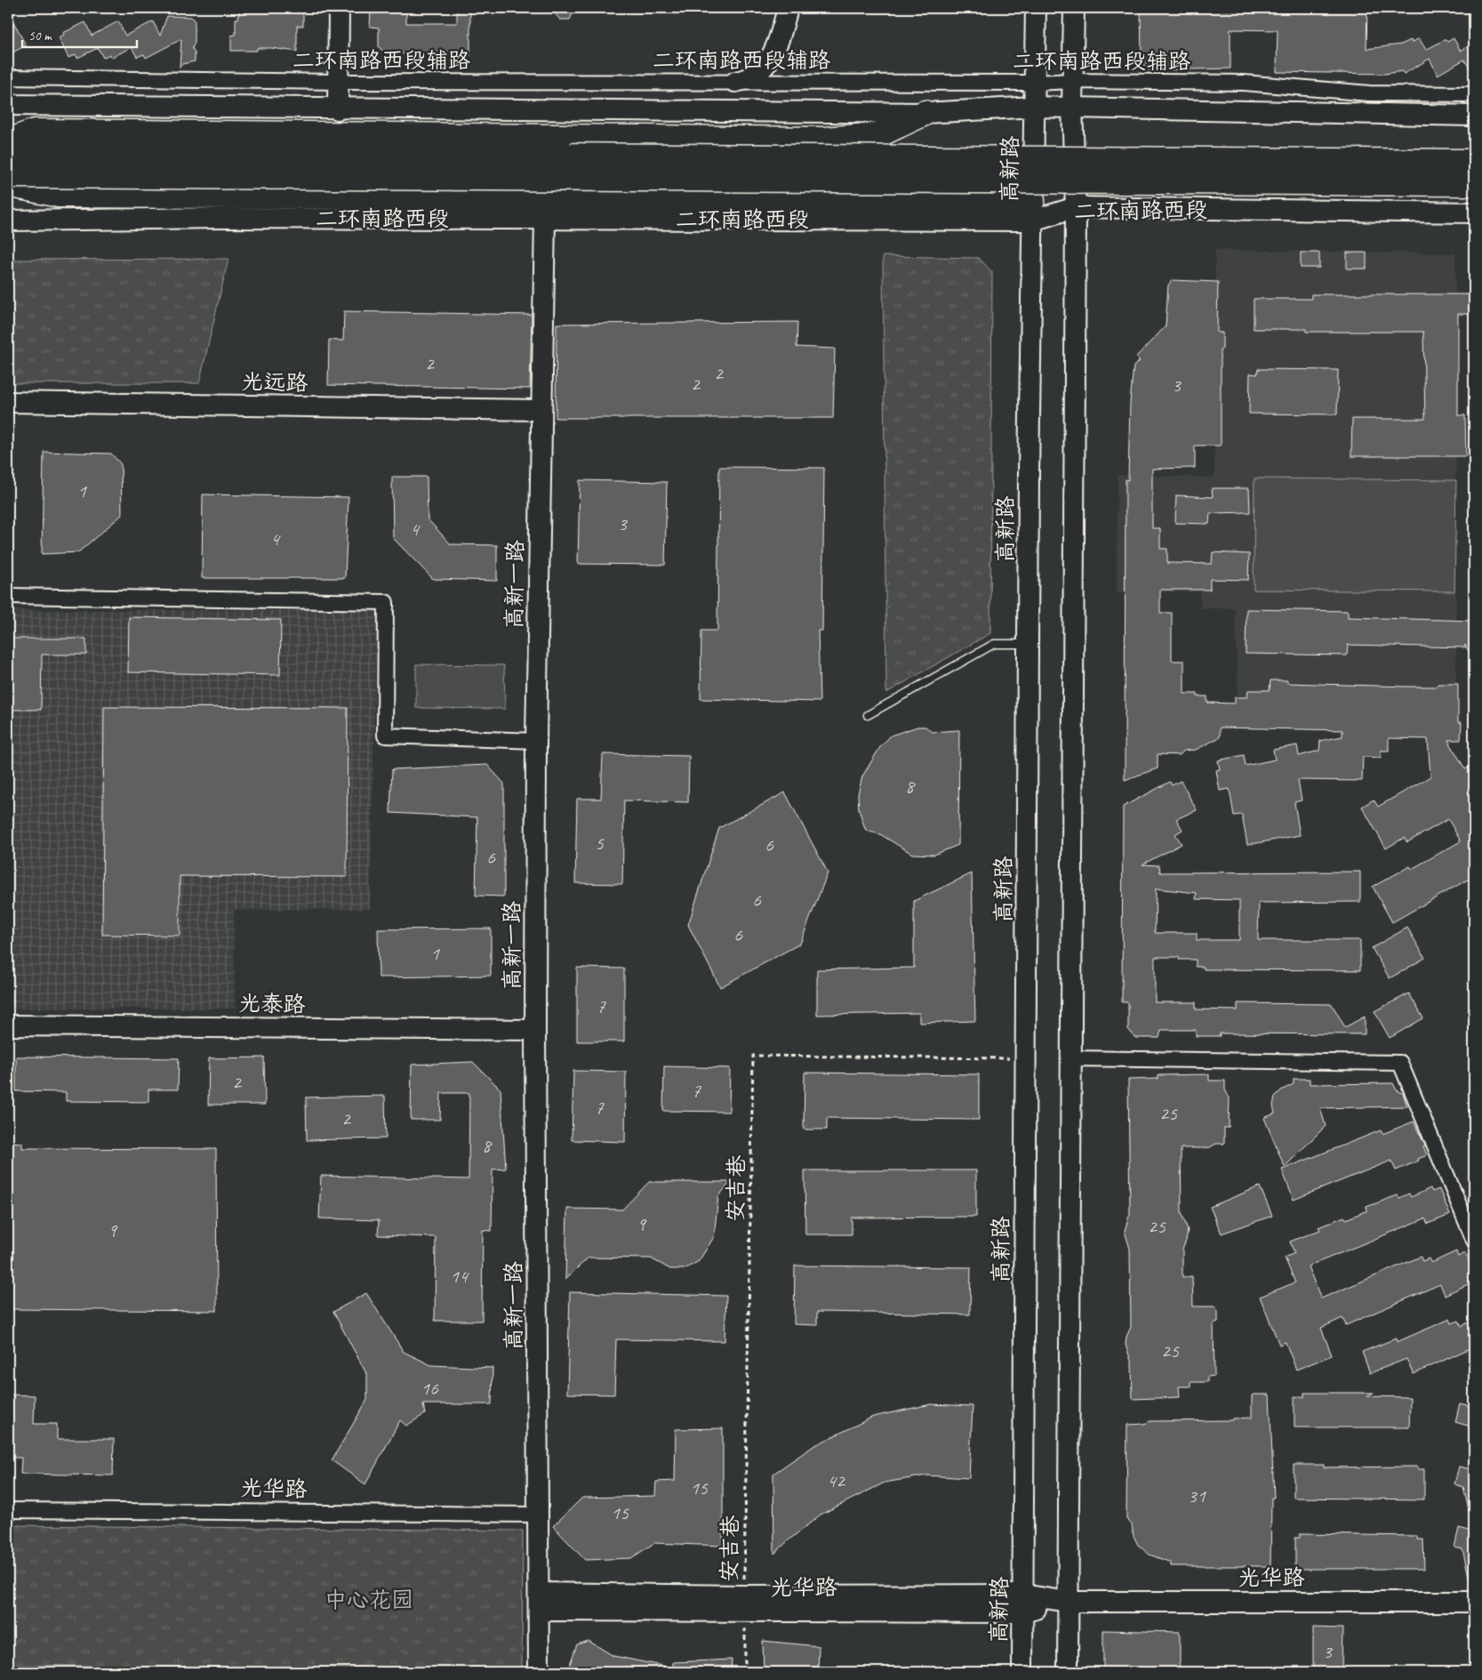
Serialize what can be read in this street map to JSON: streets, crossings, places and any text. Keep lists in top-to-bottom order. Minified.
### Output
{"streets":{"highway":["二环南路西段"],"main road":["高新路","光远路","高新一路","光泰路","光华路"],"street":["二环南路西段辅路"],"path":["安吉巷"]},"crossings":[["二环南路西段辅路","高新路"],["高新路","二环南路西段"],["高新路","安吉巷"],["高新路","光华路"],["二环南路西段","高新一路"],["光远路","高新一路"],["高新一路","光泰路"],["高新一路","光华路"],["安吉巷","光华路"]],"parks":["中心花园"],"house_numbers":["2","2","2","3","1","3","4","4","8","5","6","6","6","6","1","7","2","7","7","25","2","8","9","25","9","14","25","16","42","15","31","15","3"],"scale_bar":"50 m"}
